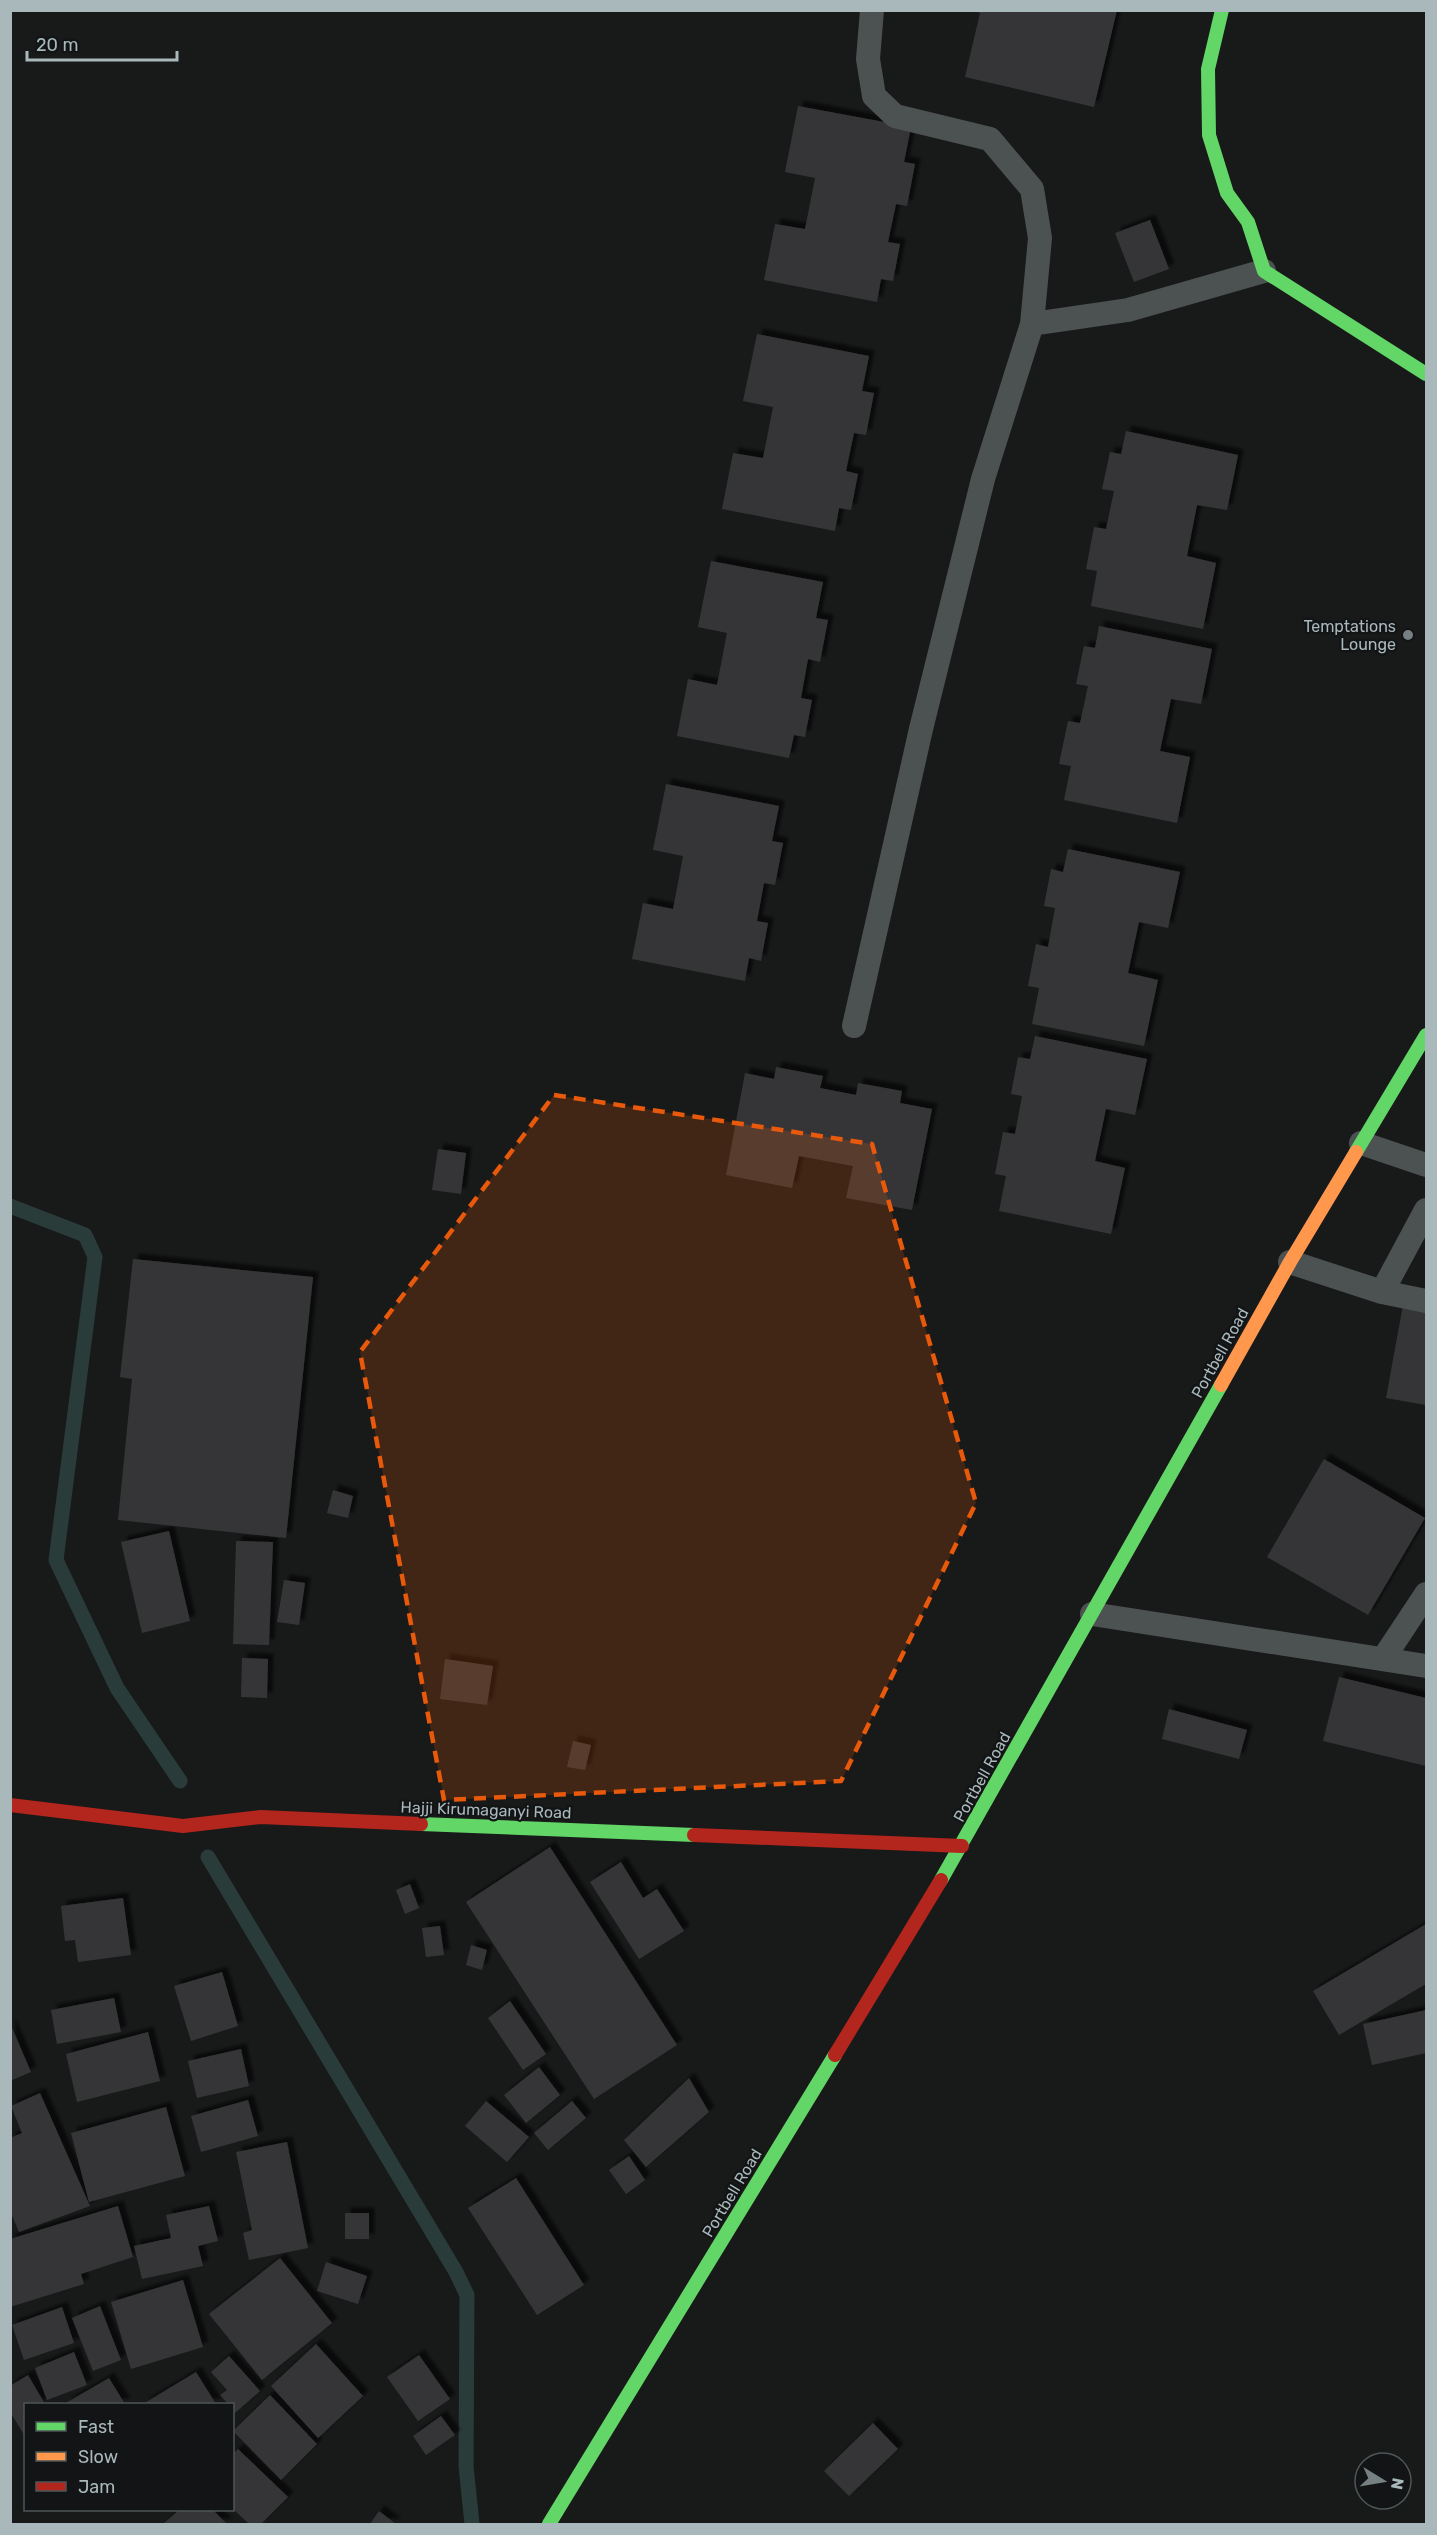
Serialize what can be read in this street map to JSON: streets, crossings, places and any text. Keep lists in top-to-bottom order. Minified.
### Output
{"streets":{"main road":["Portbell Road","Hajji Kirumaganyi Road"]},"crossings":[["Portbell Road","Hajji Kirumaganyi Road"]],"places":["Temptations Lounge"],"legend":["Fast","Slow","Jam"],"scale_bar":"20 m","north":"right"}
